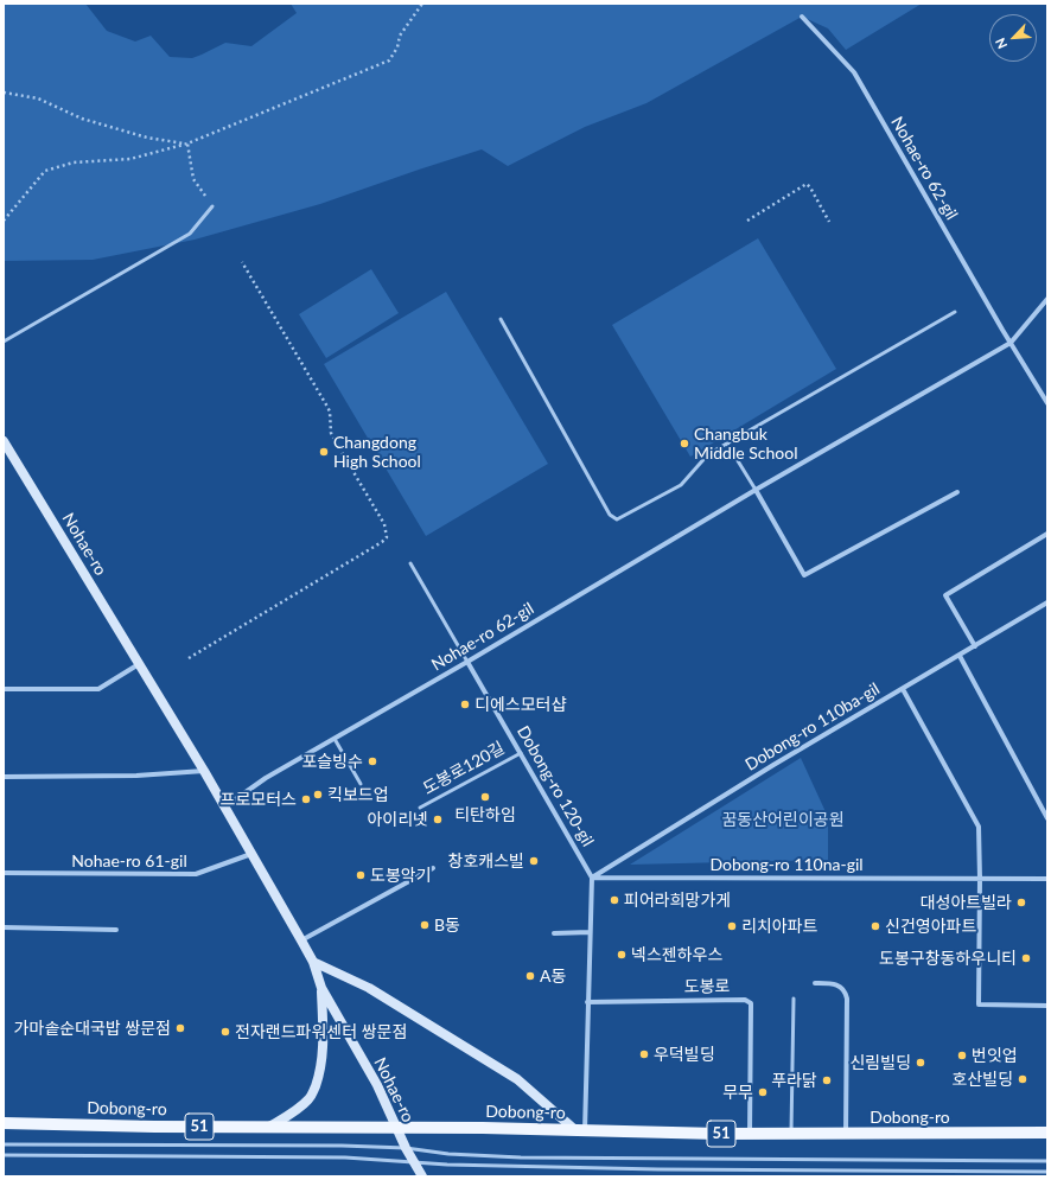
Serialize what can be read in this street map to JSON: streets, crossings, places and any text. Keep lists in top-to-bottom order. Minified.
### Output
{"streets":{"main road":["Nohae-ro","Dobong-ro","51"],"street":["Nohae-ro 62-gil","Dobong-ro 110ba-gil","Dobong-ro 120-gil","Nohae-ro 61-gil","Dobong-ro 110na-gil","도봉로"],"lane":["도봉로120길"]},"crossings":[["Nohae-ro 62-gil","Nohae-ro"],["Nohae-ro 62-gil","Dobong-ro 120-gil"],["Nohae-ro","Nohae-ro 61-gil"],["Nohae-ro","Dobong-ro"],["Dobong-ro 110ba-gil","Dobong-ro 120-gil"],["Dobong-ro 110ba-gil","Dobong-ro 110na-gil"],["도봉로120길","Dobong-ro 120-gil"],["Dobong-ro 120-gil","Dobong-ro 110na-gil"],["도봉로","Dobong-ro"]],"parks":["꿈동산어린이공원"],"places":["Changbuk Middle School","Changdong High School","디에스모터샵","포슬빙수","킥보드업","티탄하임","프로모터스","아이리넷","창호캐스빌","도봉악기","피어라희망가게","대성아트빌라","B동","리치아파트","신건영아파트","넥스젠하우스","도봉구창동하우니티","A동","가마솥순대국밥 쌍문점","전자랜드파워센터 쌍문점","우덕빌딩","번잇업","신림빌딩","호산빌딩","푸라닭","무무"],"north":"bottom left"}
